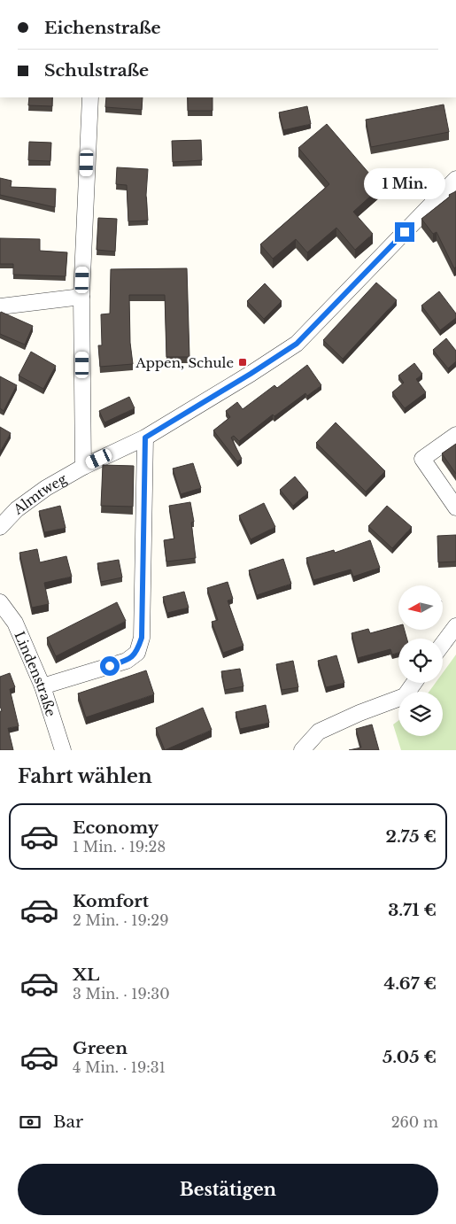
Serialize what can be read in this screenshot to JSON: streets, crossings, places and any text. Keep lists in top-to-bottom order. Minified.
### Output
{"streets":{"street":["Almtweg","Lindenstraße"]},"places":{"transit":["Appen, Schule"]},"north":"left","page":{"banner":["Eichenstraße","Schulstraße"],"bubble":"1 Min.","heading":"Fahrt wählen","list":[{"name":"Economy","note":"1 Min. · 19:28","value":"2.75 €"},{"name":"Komfort","note":"2 Min. · 19:29","value":"3.71 €"},{"name":"XL","note":"3 Min. · 19:30","value":"4.67 €"},{"name":"Green","note":"4 Min. · 19:31","value":"5.05 €"}],"pay":["Bar","260 m"],"buttons":"Bestätigen"}}
